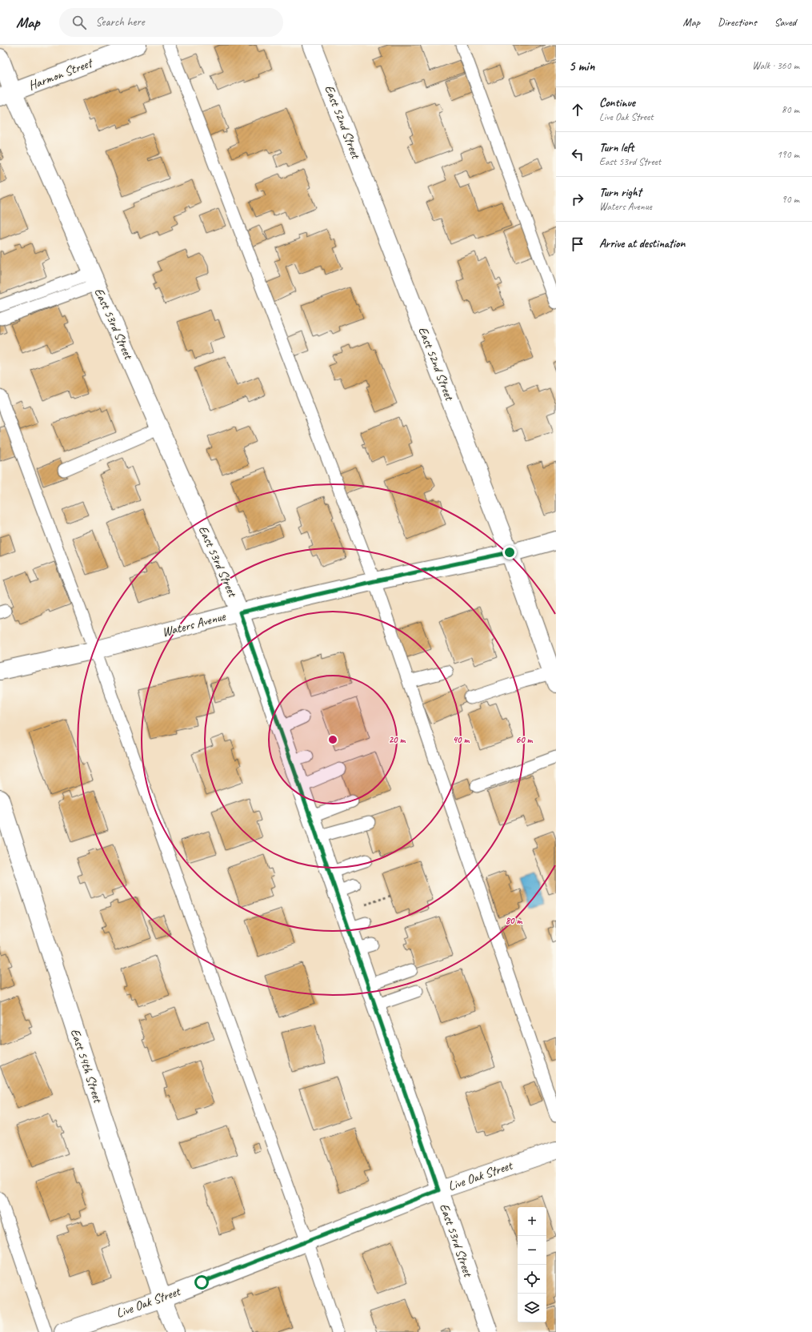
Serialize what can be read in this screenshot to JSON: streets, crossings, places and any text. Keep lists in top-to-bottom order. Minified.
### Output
{"streets":{"street":["Harmon Street","East 52nd Street","East 53rd Street","Waters Avenue","East 54th Street","Live Oak Street"]},"crossings":[["Harmon Street","East 53rd Street"],["East 52nd Street","Waters Avenue"],["East 53rd Street","Waters Avenue"],["East 53rd Street","Live Oak Street"],["East 54th Street","Live Oak Street"]],"page":{"header":"Map","search":"Search here","nav":["Map","Directions","Saved"],"heading":["5 min","Walk · 360 m"],"list":[["Continue","Live Oak Street","80 m"],["Turn left","East 53rd Street","190 m"],["Turn right","Waters Avenue","90 m"],"Arrive at destination"],"map_buttons":["+","−"]},"rings":["20 m","40 m","60 m","80 m"]}
